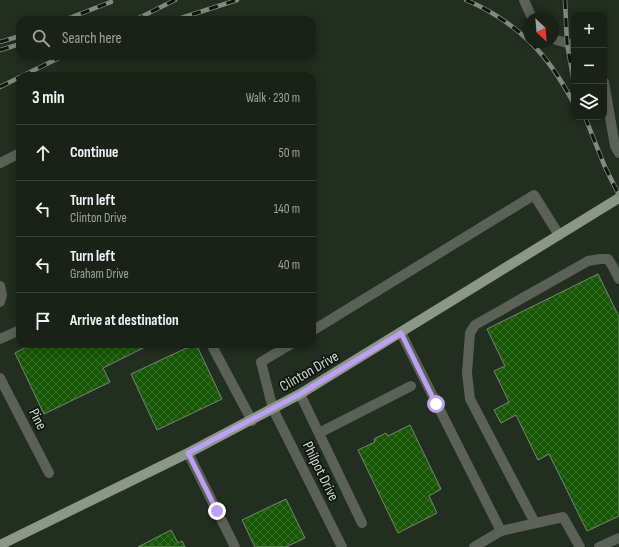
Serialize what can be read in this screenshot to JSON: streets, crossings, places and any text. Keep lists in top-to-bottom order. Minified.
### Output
{"streets":{"main road":["Clinton Drive"],"street":["Pine","Philpot Drive"]},"crossings":[["Clinton Drive","Philpot Drive"]],"north":"bottom right","page":{"map_buttons":["+","−"],"search":"Search here","heading":["3 min","Walk · 230 m"],"list":[["Continue","50 m"],["Turn left","Clinton Drive","140 m"],["Turn left","Graham Drive","40 m"],"Arrive at destination"]}}
